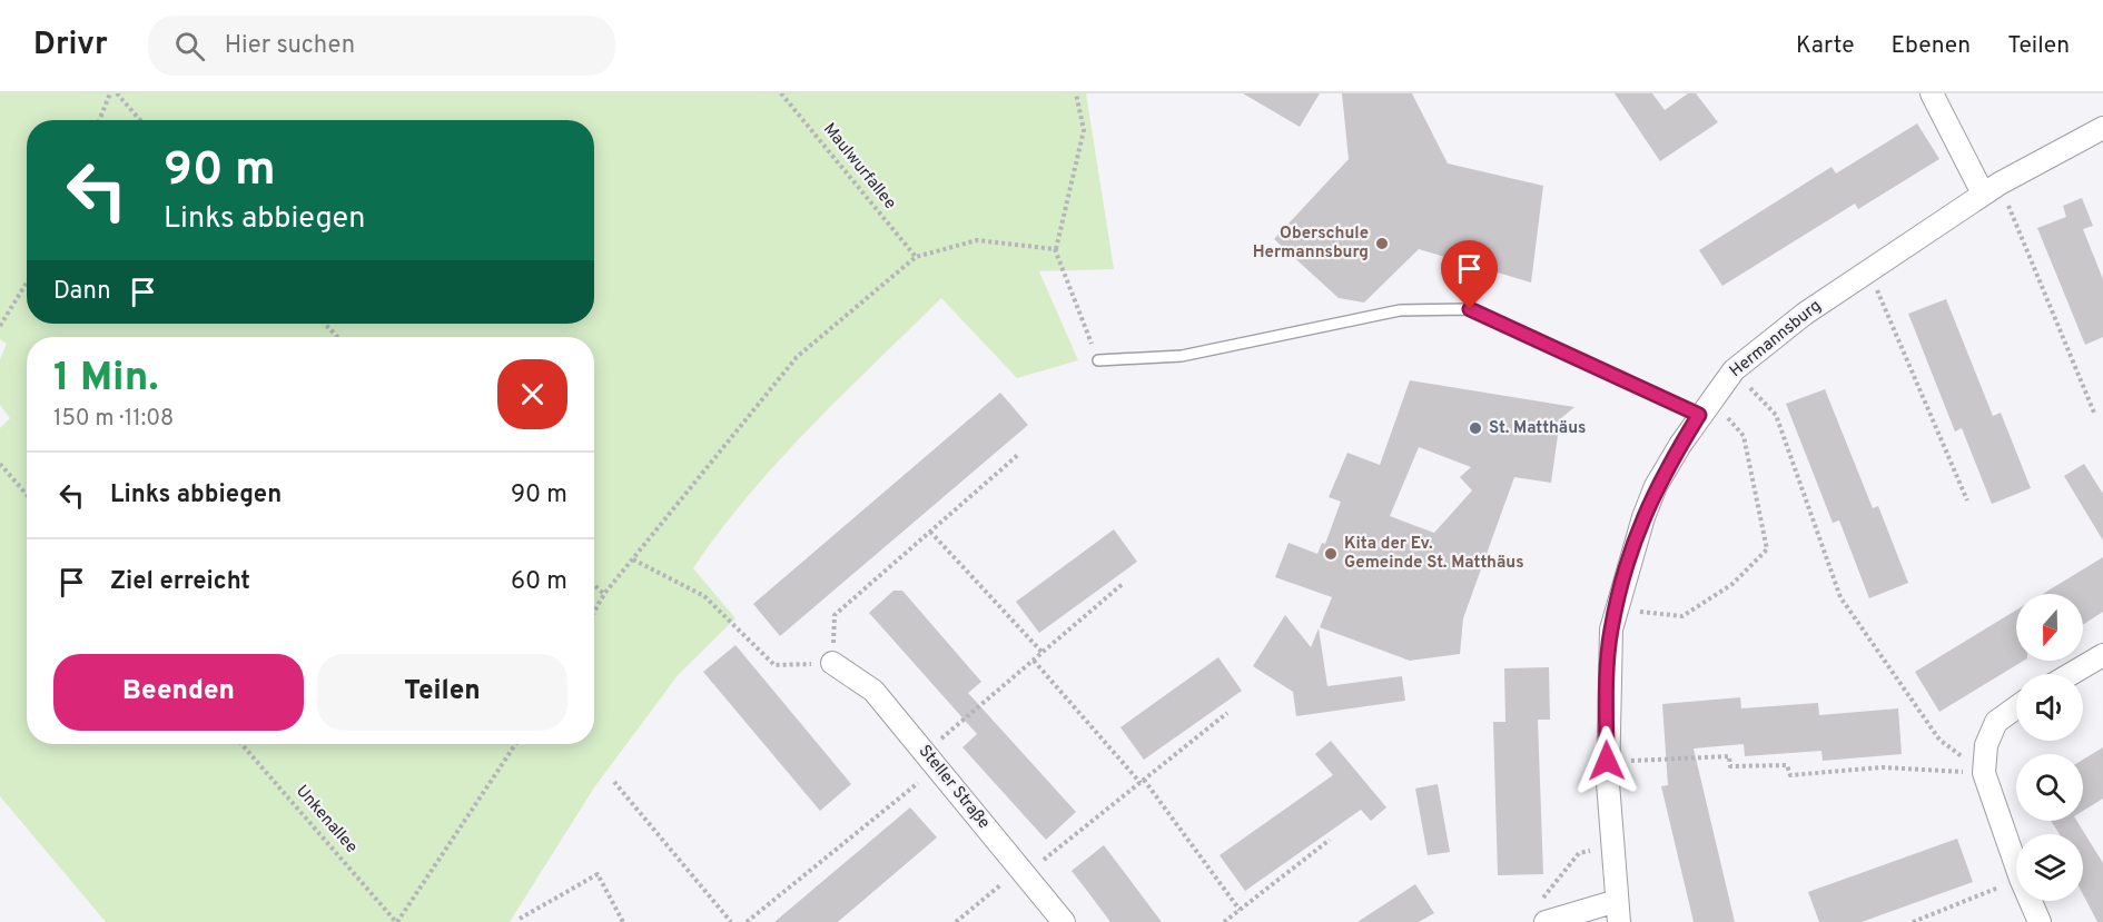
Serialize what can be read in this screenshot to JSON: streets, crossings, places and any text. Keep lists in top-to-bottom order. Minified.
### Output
{"streets":{"street":["Hermannsburg","Steller Straße"],"path":["Maulwurfallee","Unkenallee"]},"places":["Oberschule Hermannsburg","St. Matthäus","Kita der Ev. Gemeinde St. Matthäus"],"north":"bottom","page":{"header":"Drivr","search":"Hier suchen","nav":["Karte","Ebenen","Teilen"],"turn":["90 m","Links abbiegen"],"then":"Dann","heading":["1 Min.","150 m · 11:08"],"list":[{"name":"Links abbiegen","value":"90 m"},{"name":"Ziel erreicht","value":"60 m"}],"buttons":["Beenden","Teilen"]}}
